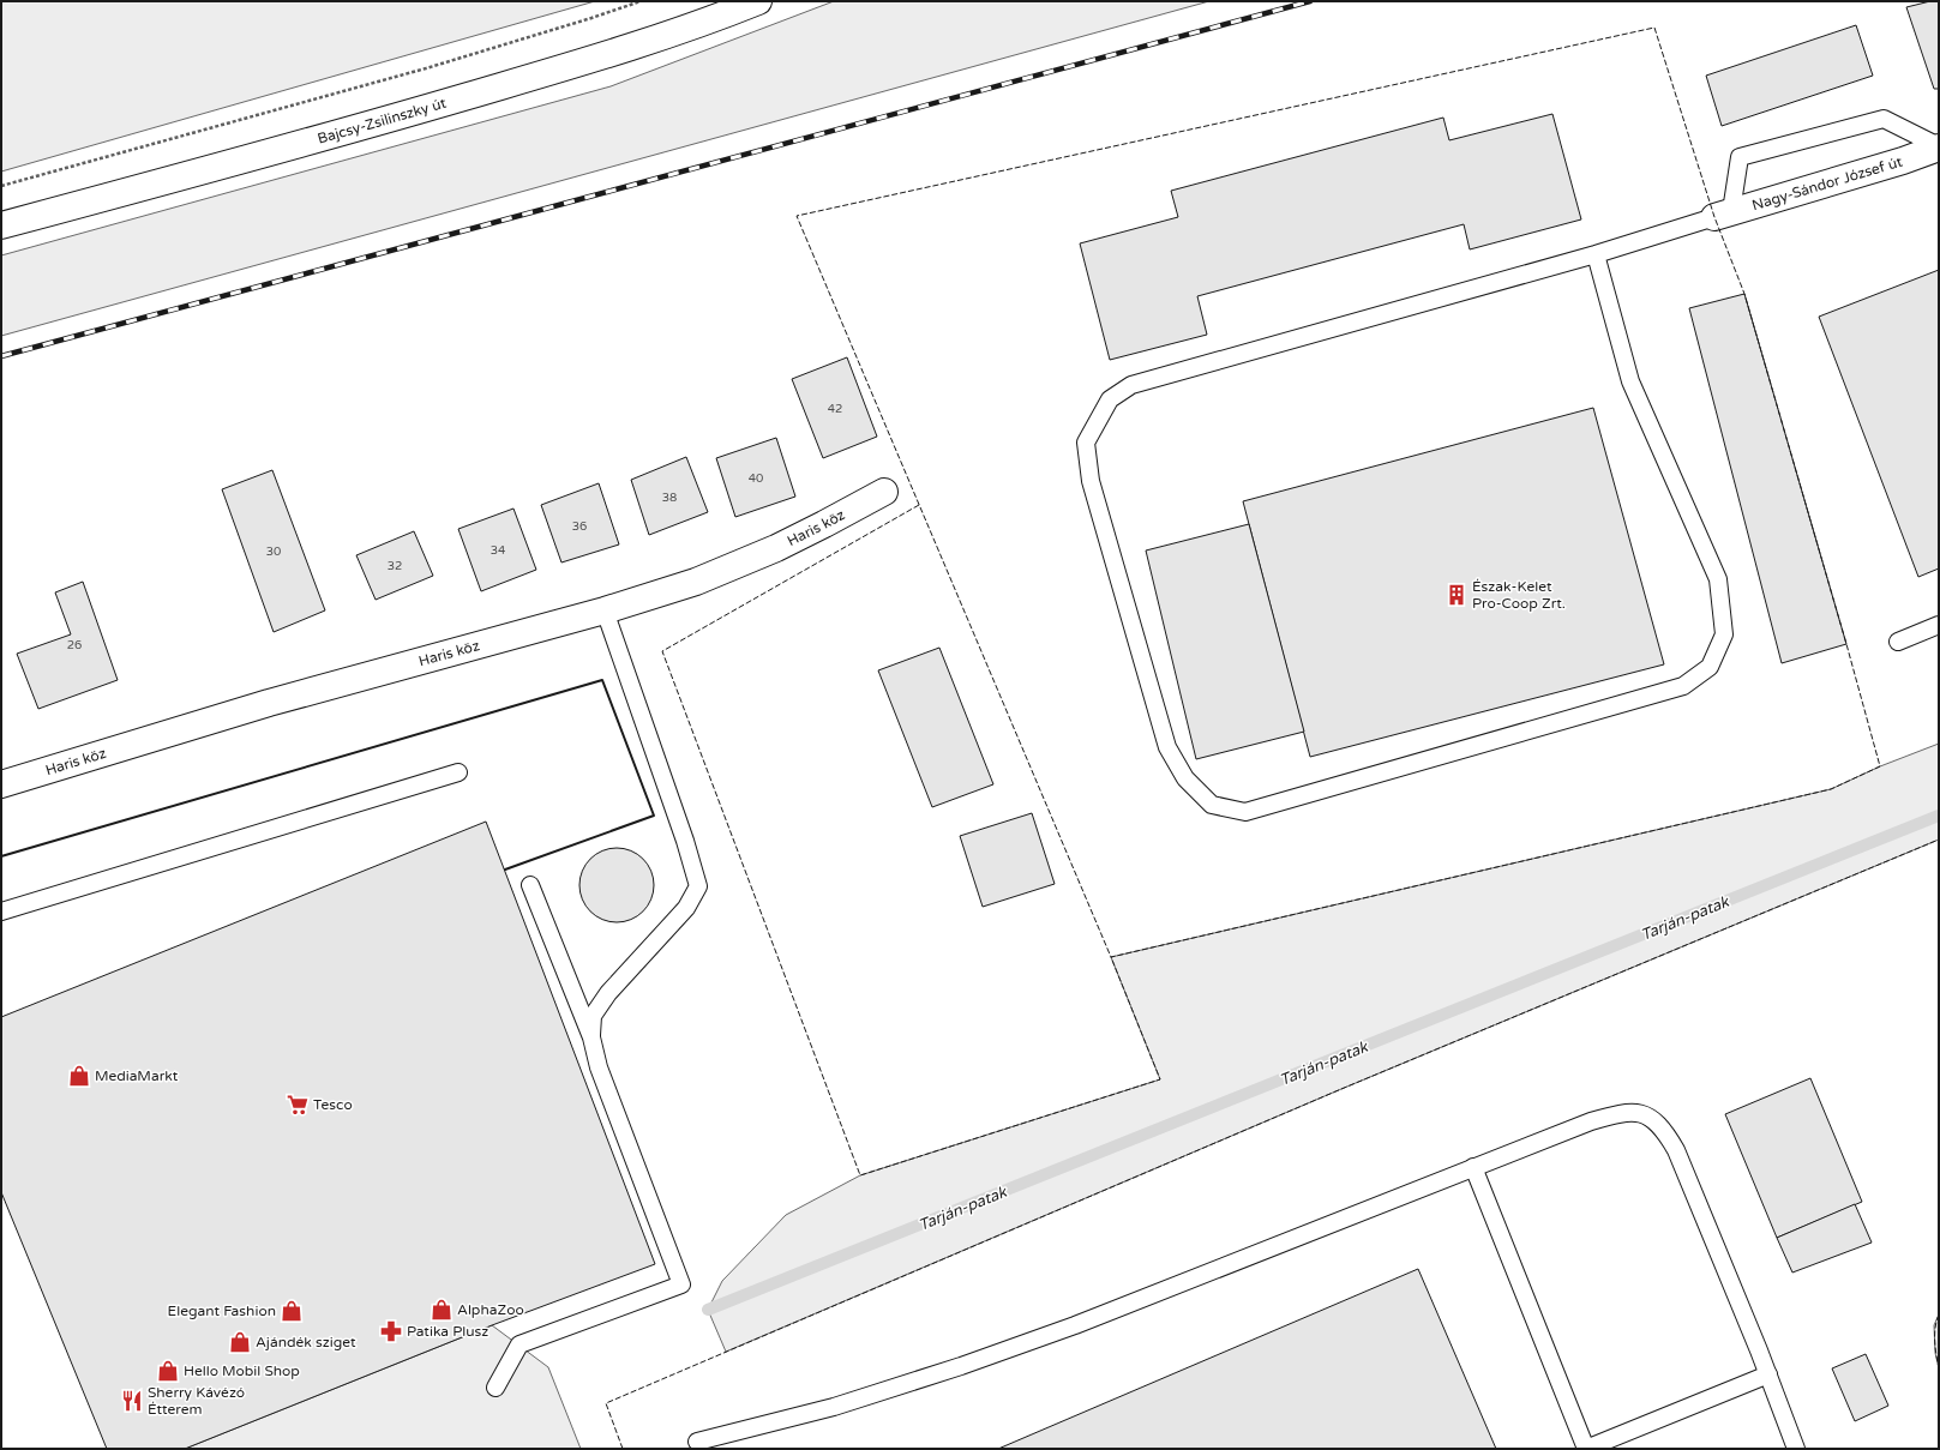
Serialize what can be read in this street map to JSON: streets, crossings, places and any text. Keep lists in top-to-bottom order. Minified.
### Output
{"streets":{"street":["Bajcsy-Zsilinszky út","Nagy-Sándor József út","Haris köz"]},"water":["Tarján-patak"],"places":{"building":["Észak-Kelet Pro-Coop Zrt."],"shop":["MediaMarkt","AlphaZoo","Elegant Fashion","Ajándék sziget","Hello Mobil Shop"],"supermarket":["Tesco"],"pharmacy":["Patika Plusz"],"restaurant":["Sherry Kávézó Étterem"]},"house_numbers":["42","40","38","36","34","30","32","26"]}
